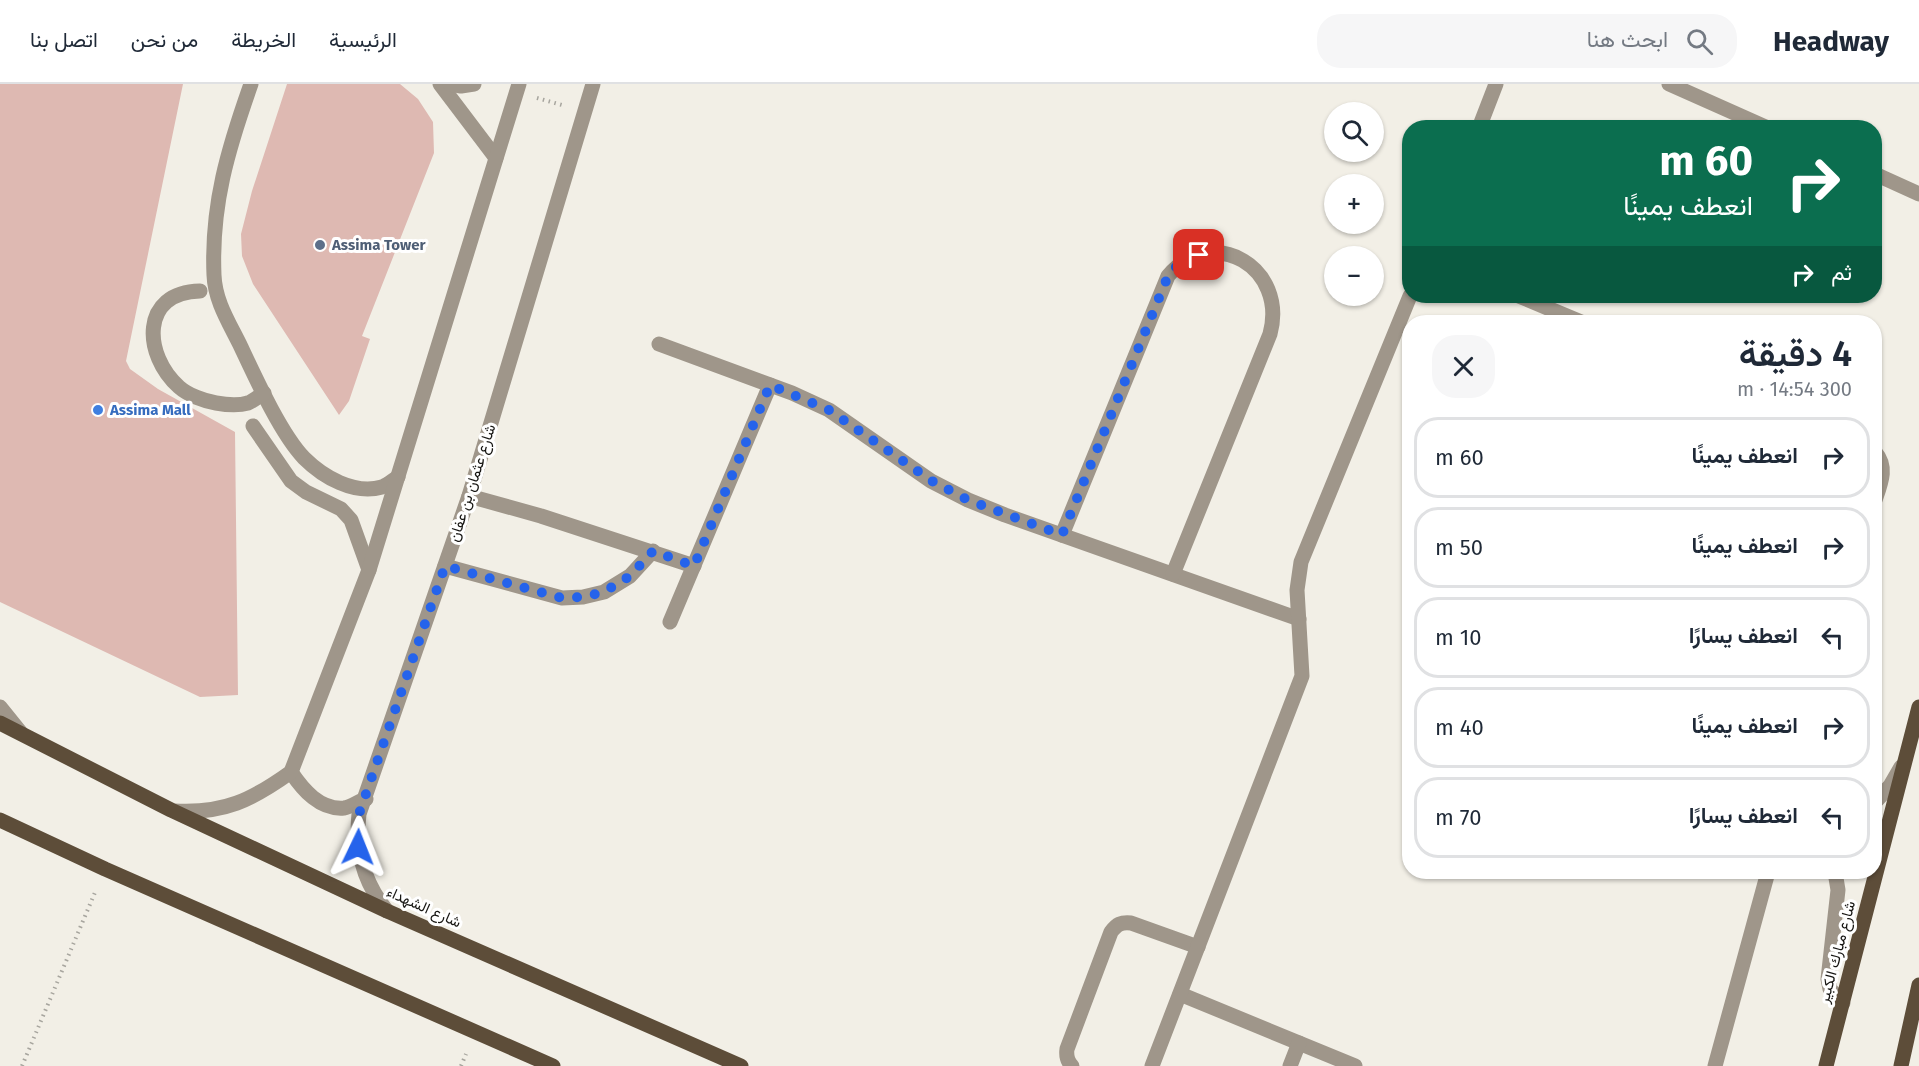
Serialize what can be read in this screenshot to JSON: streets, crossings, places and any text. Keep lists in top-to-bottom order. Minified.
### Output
{"streets":{"main road":["شارع الشهداء","شارع مبارك الكبير"],"street":["شارع عثمان بن عفان"]},"crossings":[["شارع عثمان بن عفان","شارع الشهداء"]],"places":["Assima Tower","Assima Mall"],"page":{"header":"Headway","search":"ابحث هنا","nav":["الرئيسية","الخريطة","من نحن","اتصل بنا"],"map_buttons":["+","−"],"turn":["60 m","انعطف يمينًا"],"then":"ثم","heading":["4 دقيقة","300 m · 14:54"],"list":[{"name":"انعطف يمينًا","value":"60 m"},{"name":"انعطف يمينًا","value":"50 m"},{"name":"انعطف يسارًا","value":"10 m"},{"name":"انعطف يمينًا","value":"40 m"},{"name":"انعطف يسارًا","value":"70 m"}]}}
